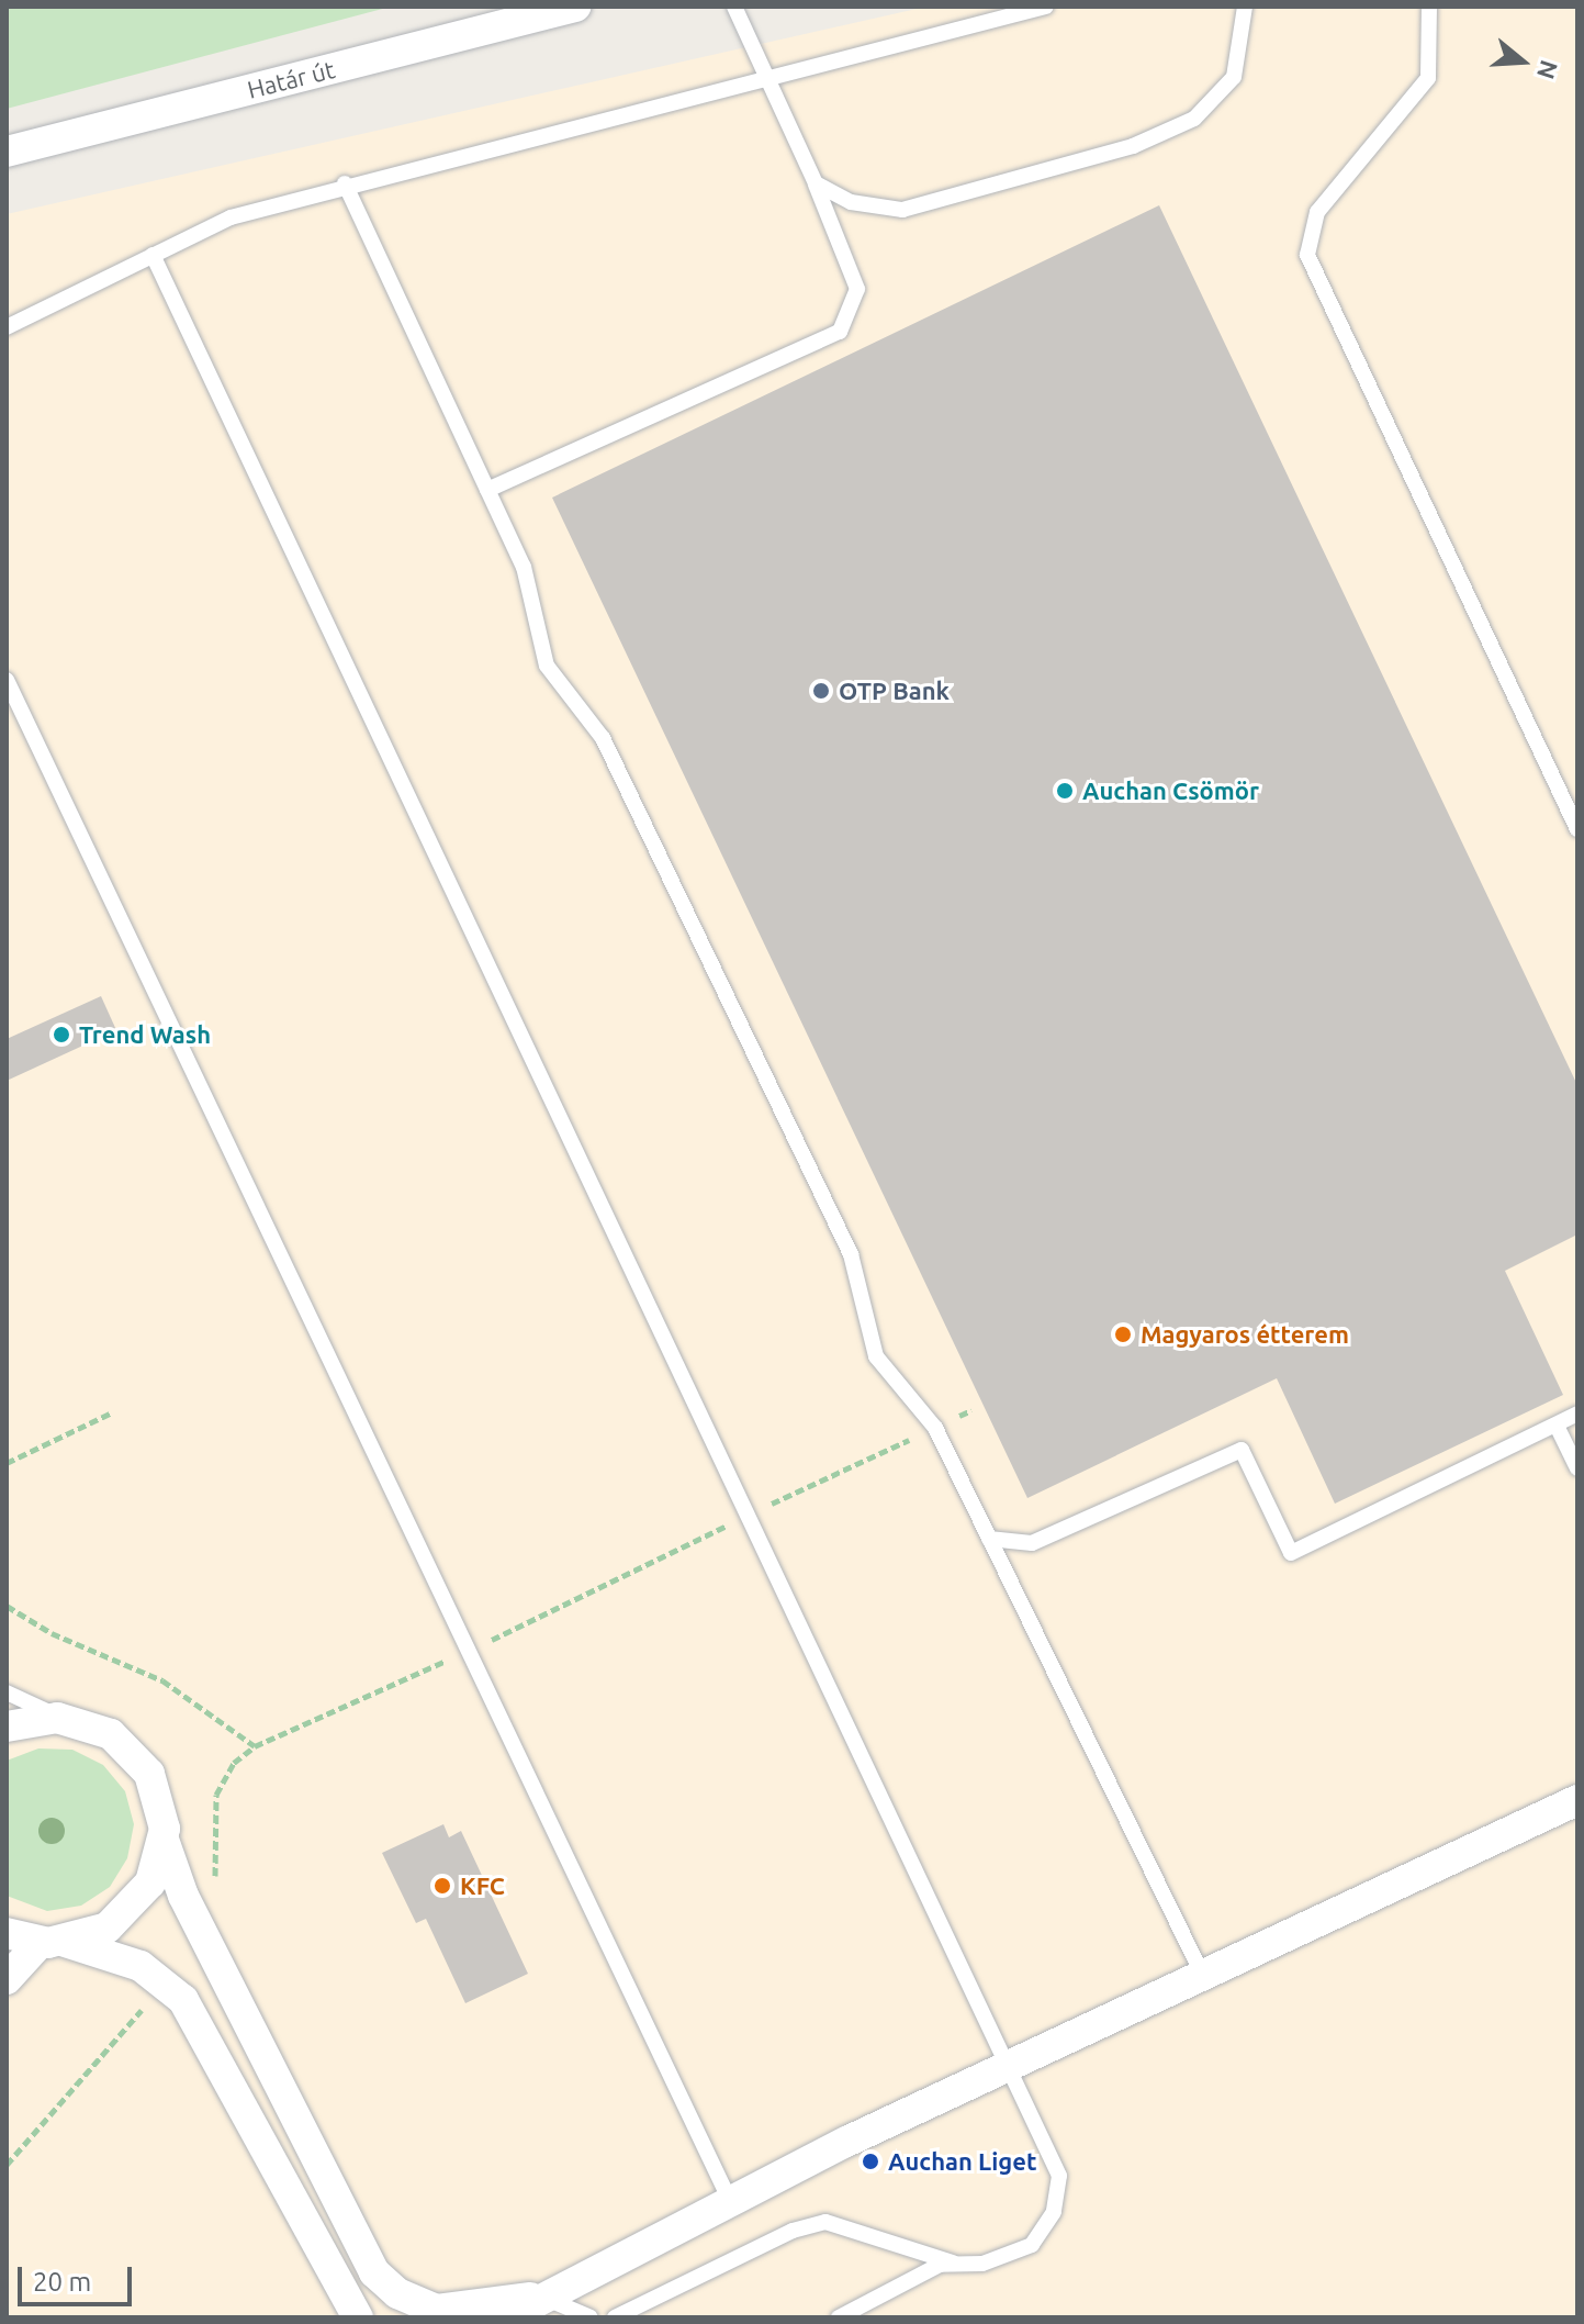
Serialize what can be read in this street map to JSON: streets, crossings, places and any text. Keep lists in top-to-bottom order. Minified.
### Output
{"streets":{"street":["Határ út"]},"places":["OTP Bank","Auchan Csömör","Trend Wash","Magyaros étterem","KFC","Auchan Liget"],"scale_bar":"20 m","north":"right"}
